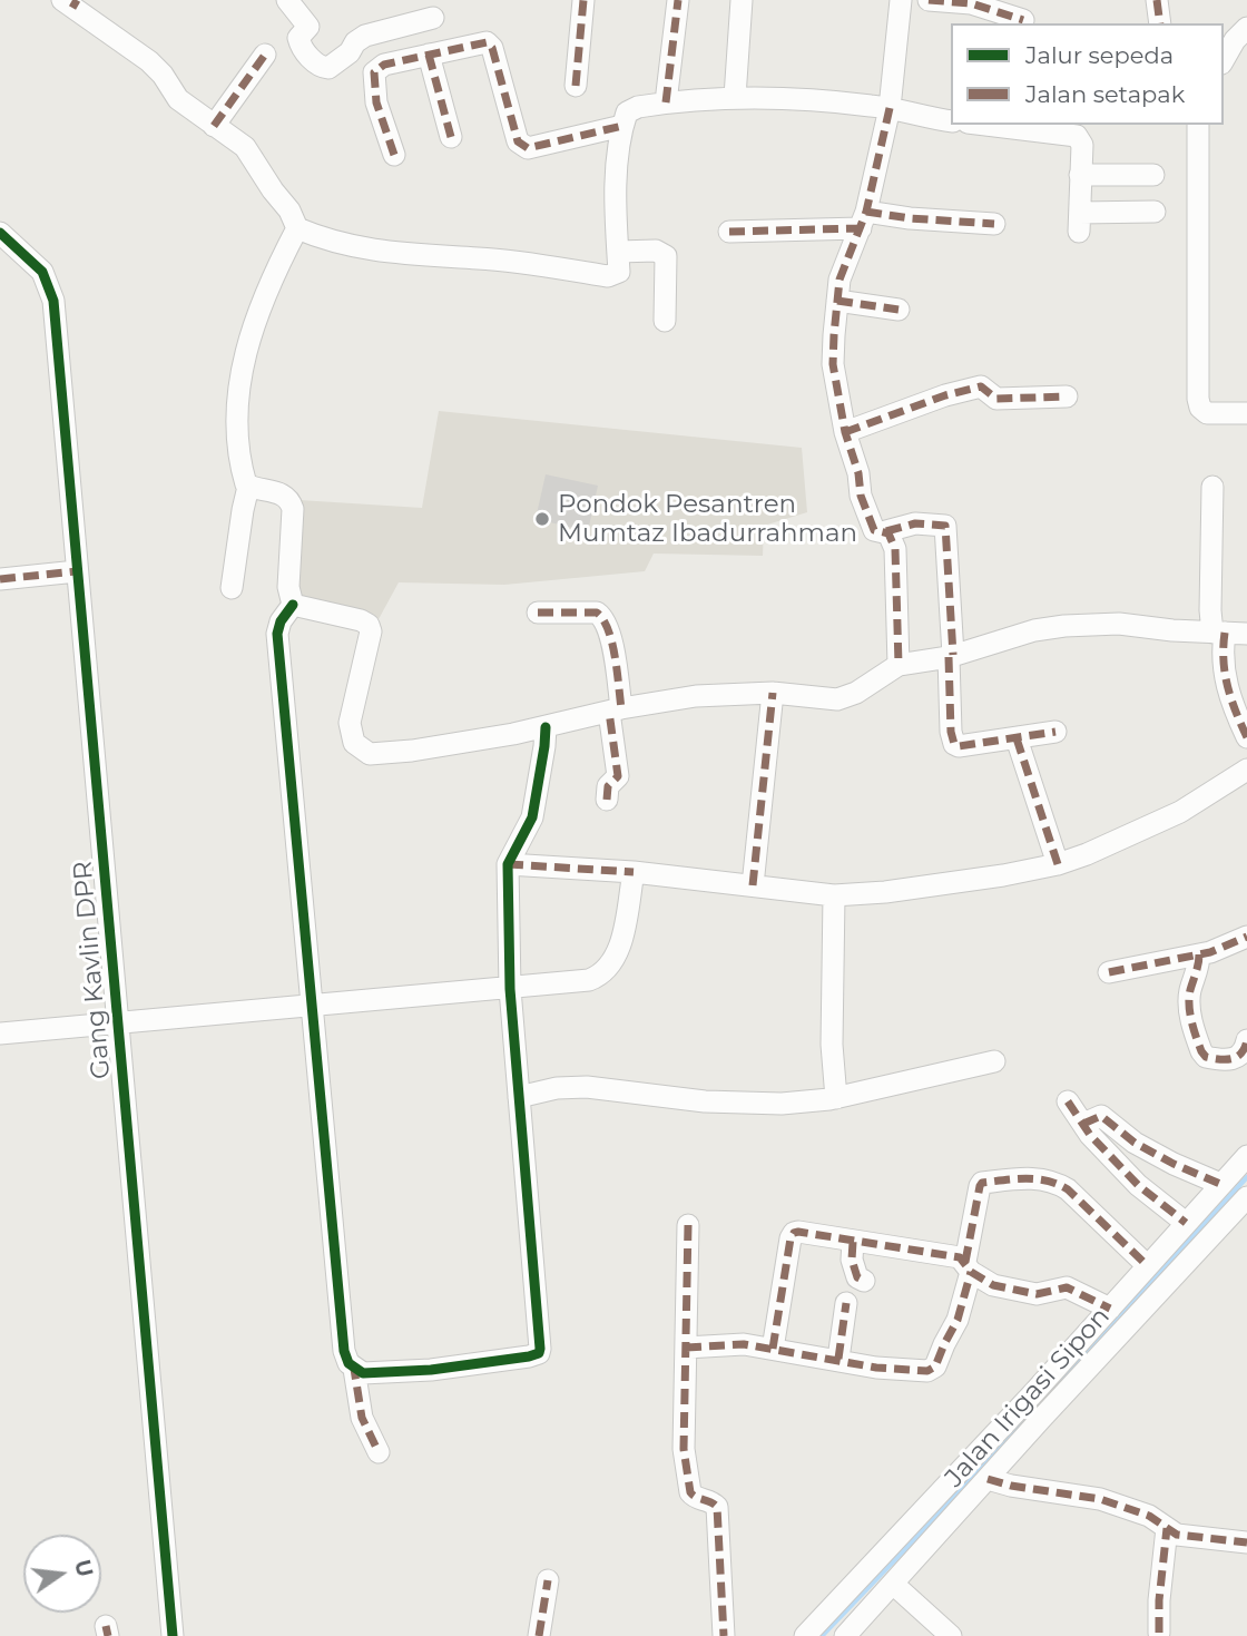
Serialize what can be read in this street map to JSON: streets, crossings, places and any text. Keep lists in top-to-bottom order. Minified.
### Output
{"streets":{"street":["Gang Kavlin DPR","Jalan Irigasi Sipon"]},"places":["Pondok Pesantren Mumtaz Ibadurrahman"],"legend":["Jalur sepeda","Jalan setapak"],"north":"right"}
